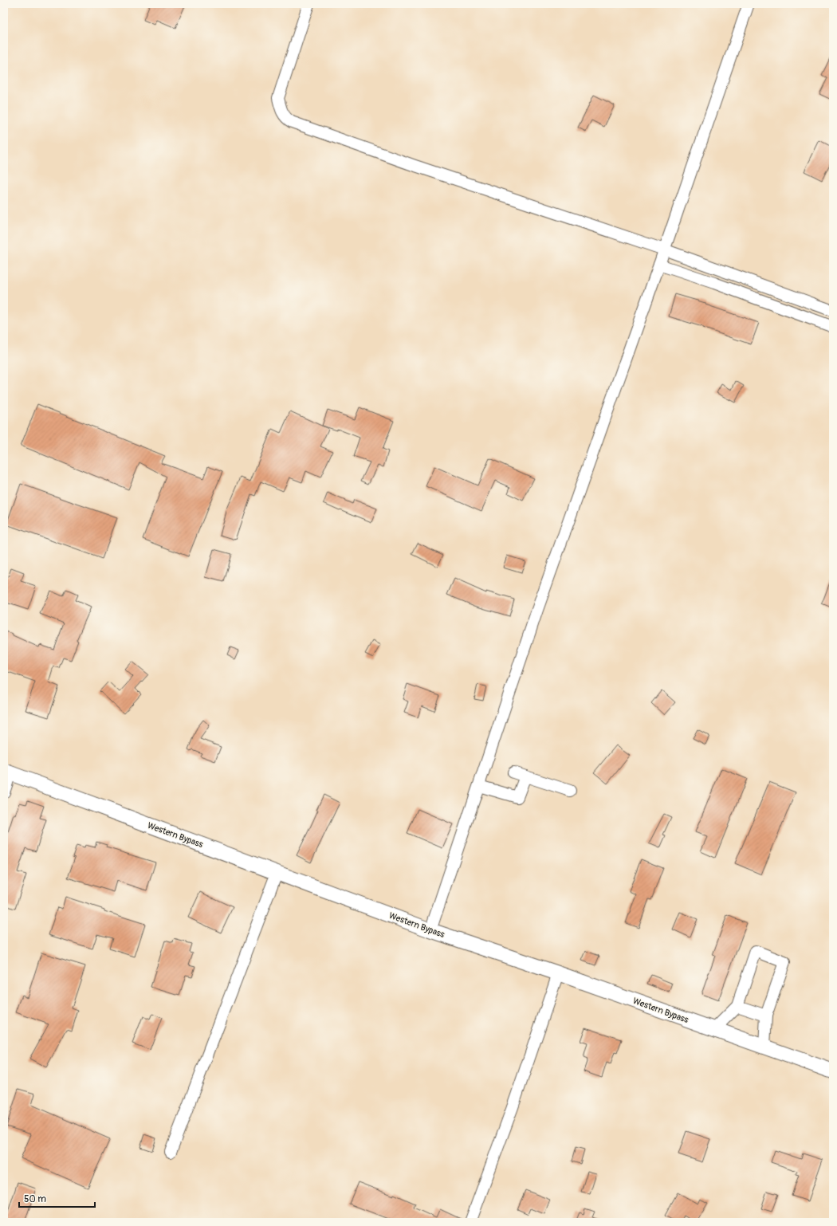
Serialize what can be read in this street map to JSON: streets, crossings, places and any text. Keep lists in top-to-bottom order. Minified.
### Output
{"streets":{"main road":["Western Bypass"]},"scale_bar":"50 m"}
